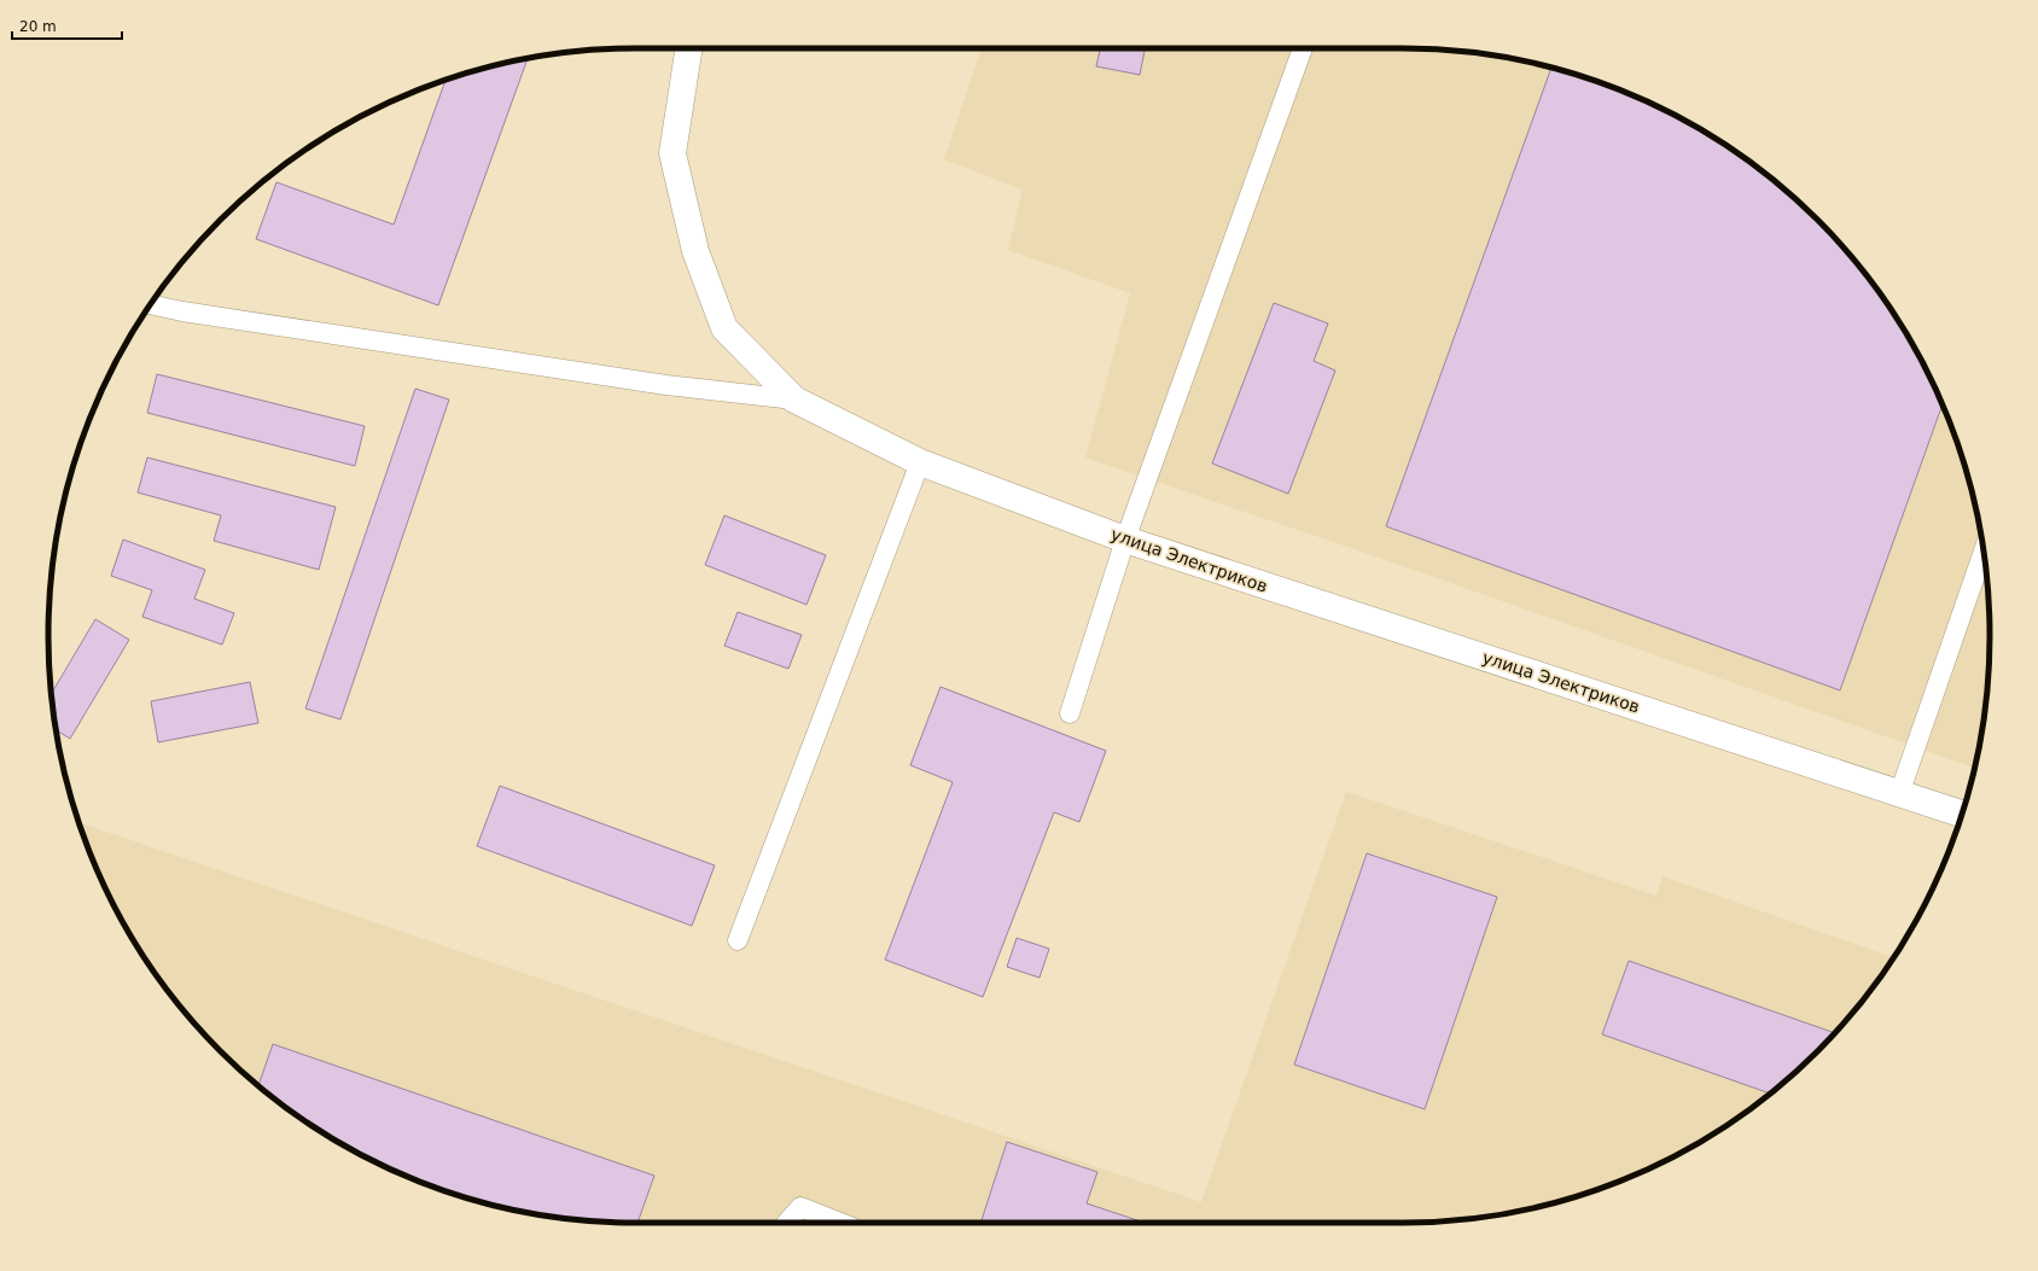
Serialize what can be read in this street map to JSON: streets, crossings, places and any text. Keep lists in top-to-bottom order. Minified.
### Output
{"streets":{"street":["улица Электриков"]},"scale_bar":"20 m"}
